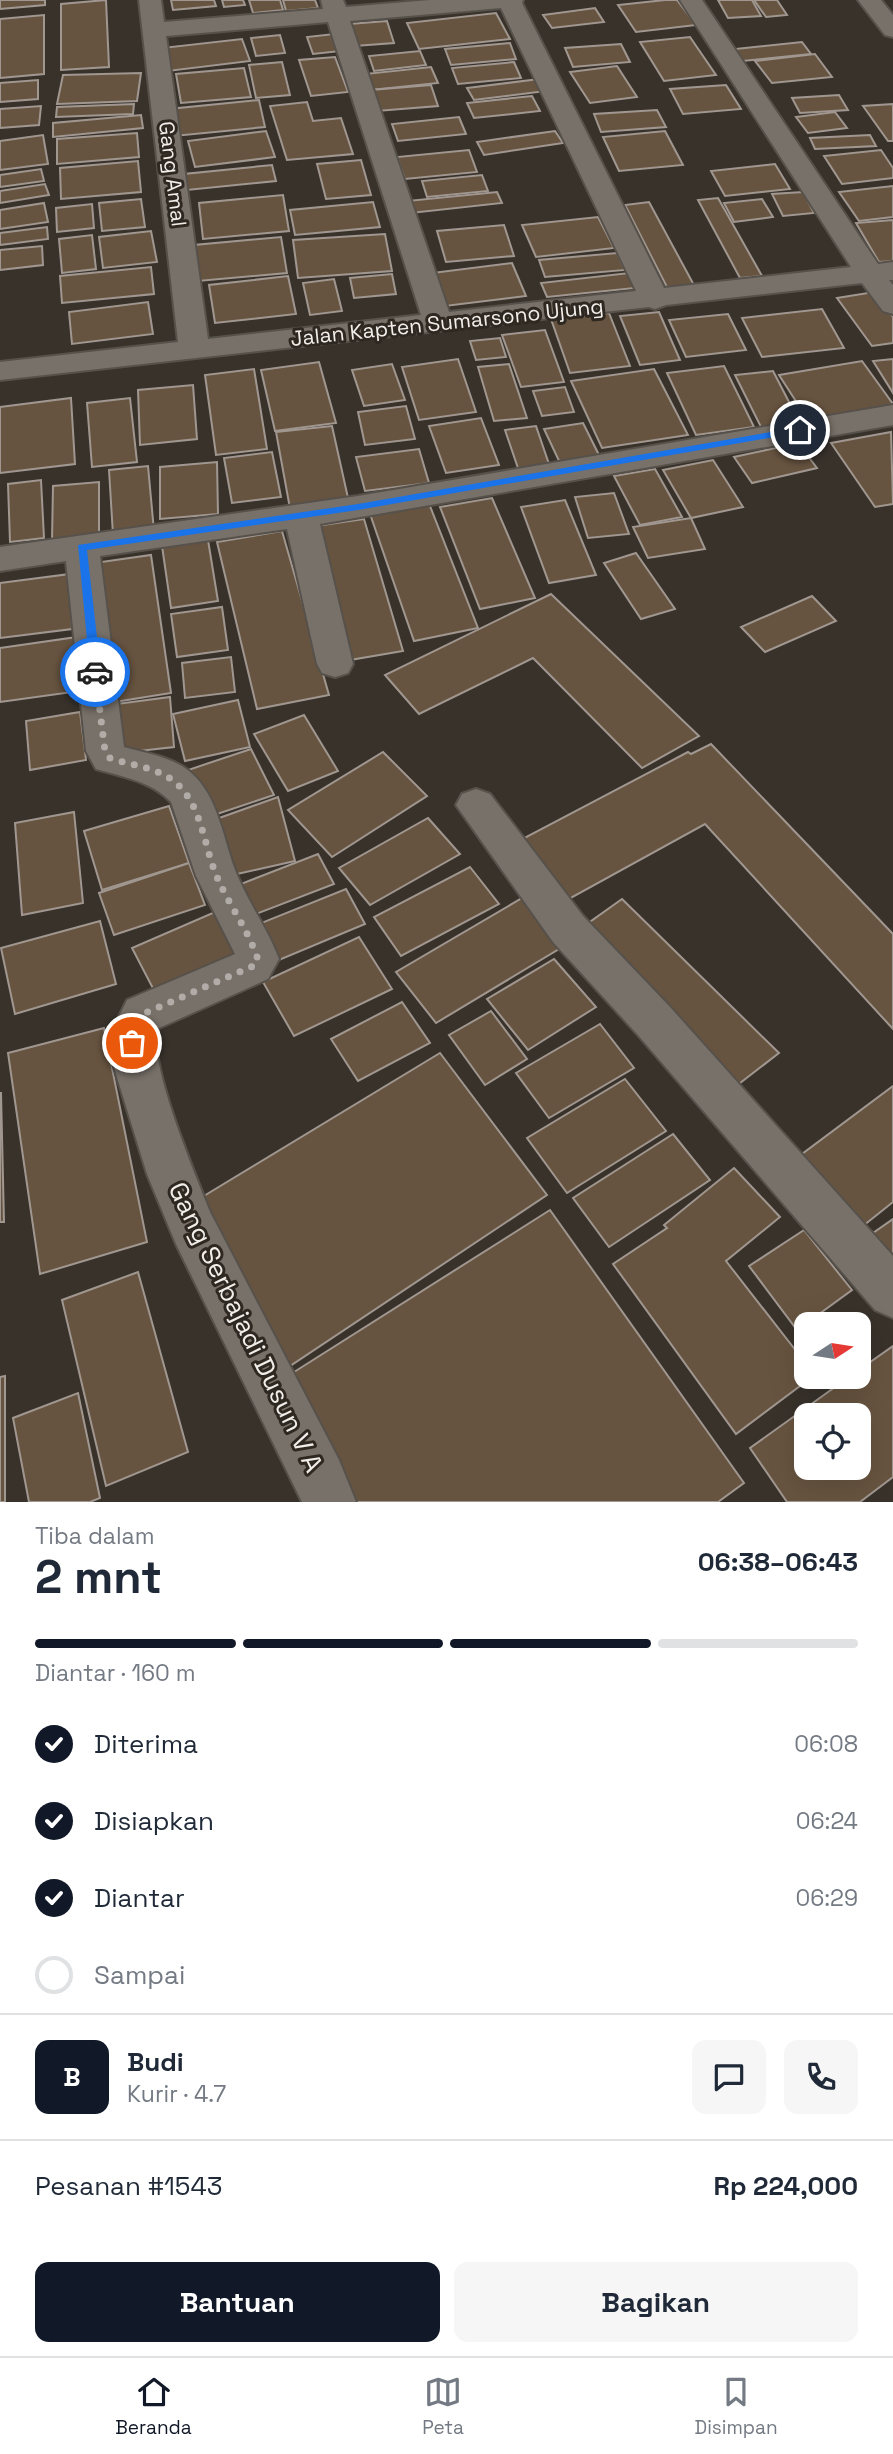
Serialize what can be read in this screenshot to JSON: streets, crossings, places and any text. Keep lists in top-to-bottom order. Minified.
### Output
{"streets":{"street":["Gang Amal","Jalan Kapten Sumarsono Ujung","Gang Serbajadi Dusun V A"]},"crossings":[["Gang Amal","Jalan Kapten Sumarsono Ujung"]],"north":"right","page":{"heading":["2 mnt","Tiba dalam","06:38–06:43"],"panel":["Budi","Kurir · 4.7","Pesanan #1543","Rp 224,000"],"bar":"Diantar · 160 m","list":[["Diterima","06:08"],["Disiapkan","06:24"],["Diantar","06:29"],"Sampai"],"round":"B","buttons":["Bantuan","Bagikan"],"tabs":["Beranda","Peta","Disimpan"]}}
